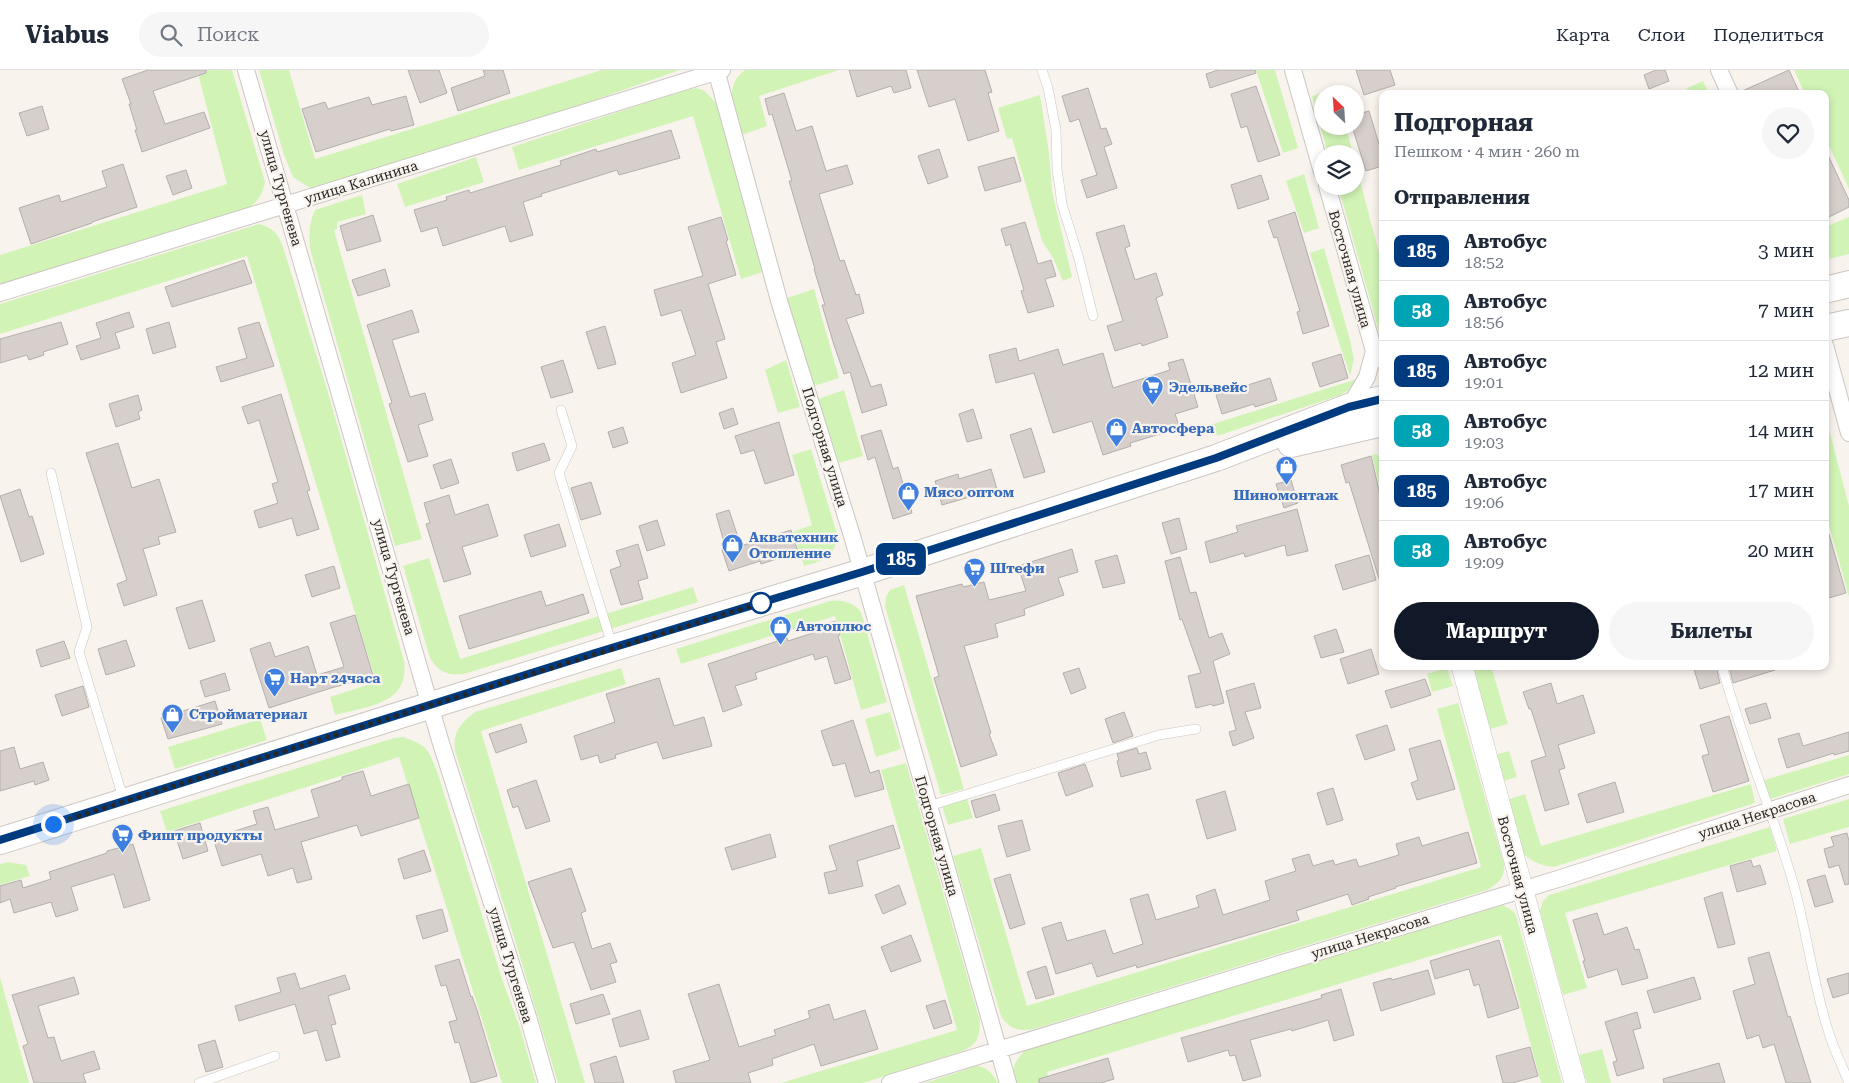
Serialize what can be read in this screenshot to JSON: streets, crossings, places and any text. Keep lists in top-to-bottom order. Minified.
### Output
{"streets":{"street":["улица Калинина","улица Тургенева","Восточная улица","Подгорная улица","улица Некрасова"]},"crossings":[["улица Калинина","улица Тургенева"],["улица Калинина","Подгорная улица"],["Восточная улица","улица Некрасова"],["Подгорная улица","улица Некрасова"]],"places":{"supermarket":["Эдельвейс","Штефи","Нарт 24часа","Фишт продукты"],"shop":["Автосфера","Шиномонтаж","Мясо оптом","Акватехник Отопление","Автоплюс","Стройматериал"]},"lines":["bus line 185"],"north":"top left","page":{"header":"Viabus","search":"Поиск","nav":["Карта","Слои","Поделиться"],"on_map":"185","heading":[["Подгорная","Пешком · 4 мин · 260 m"],"Отправления"],"list":[{"mark":"185","name":"Автобус","note":"18:52","value":"3 мин"},{"mark":"58","name":"Автобус","note":"18:56","value":"7 мин"},{"mark":"185","name":"Автобус","note":"19:01","value":"12 мин"},{"mark":"58","name":"Автобус","note":"19:03","value":"14 мин"},{"mark":"185","name":"Автобус","note":"19:06","value":"17 мин"},{"mark":"58","name":"Автобус","note":"19:09","value":"20 мин"}],"buttons":["Маршрут","Билеты"]}}
